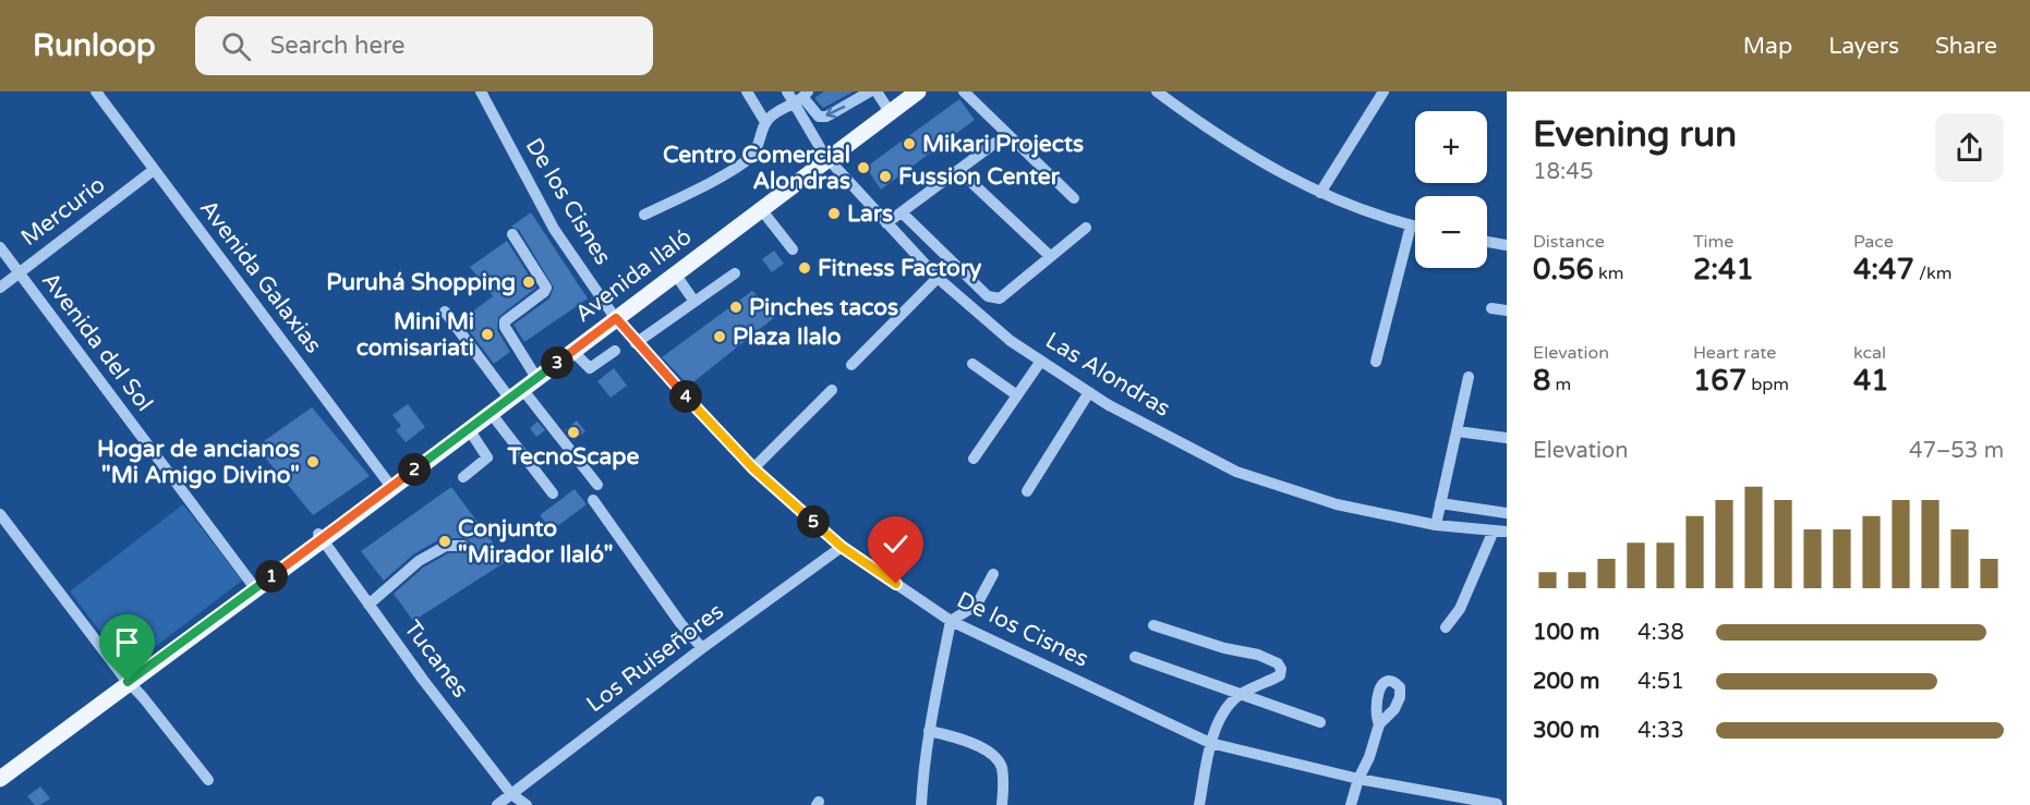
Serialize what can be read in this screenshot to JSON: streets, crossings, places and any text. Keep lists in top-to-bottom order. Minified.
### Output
{"streets":{"main road":["Avenida Ilaló"],"street":["De los Cisnes","Mercurio","Avenida Galaxias","Avenida del Sol","Las Alondras","Los Ruiseñores","Tucanes"]},"crossings":[["De los Cisnes","Avenida Ilaló"],["De los Cisnes","Los Ruiseñores"],["Mercurio","Avenida Galaxias"],["Mercurio","Avenida del Sol"],["Avenida Ilaló","Avenida Galaxias"],["Avenida Ilaló","Avenida del Sol"],["Avenida Ilaló","Las Alondras"],["Avenida Ilaló","Tucanes"],["Los Ruiseñores","Tucanes"]],"places":["Mikari Projects","Centro Comercial Alondras","Fussion Center","Lars","Fitness Factory","Puruhá Shopping","Pinches tacos","Mini Mi comisariati","Plaza Ilalo","TecnoScape","Hogar de ancianos \"Mi Amigo Divino\"","Conjunto \"Mirador Ilaló\""],"page":{"header":"Runloop","search":"Search here","nav":["Map","Layers","Share"],"heading":["Evening run","18:45"],"map_buttons":["+","−"],"stats":[["Distance","0.56 km"],["Time","2:41"],["Pace","4:47 /km"],["Elevation","8 m"],["Heart rate","167 bpm"],["kcal","41"]],"pins":["3","4","2","5","1"],"chart":["Elevation","47–53 m"],"list":[{"name":"100 m","note":"4:38"},{"name":"200 m","note":"4:51"},{"name":"300 m","note":"4:33"}]}}
